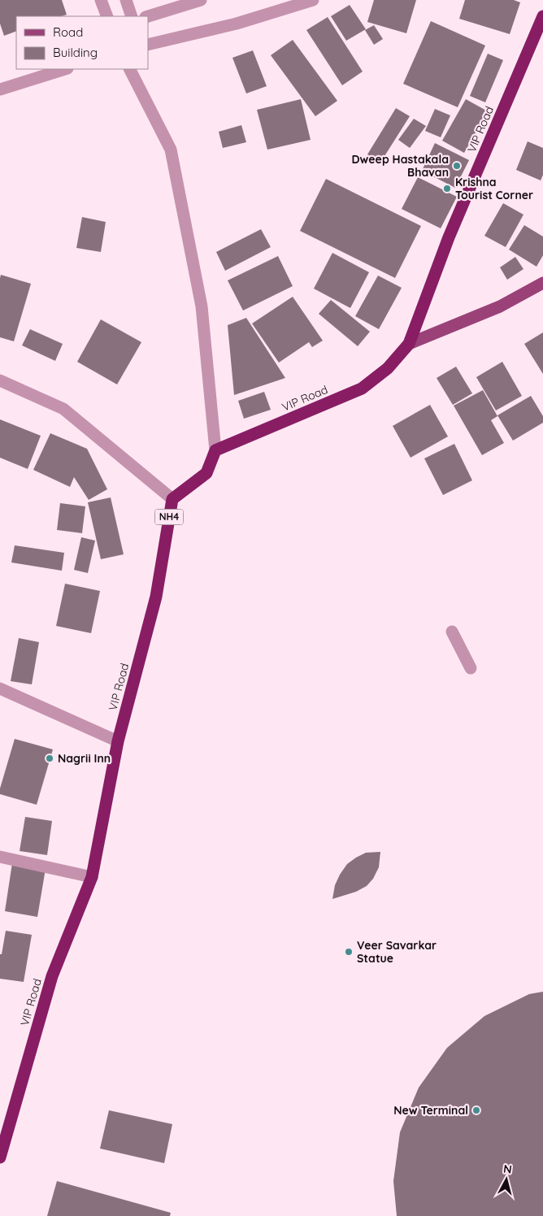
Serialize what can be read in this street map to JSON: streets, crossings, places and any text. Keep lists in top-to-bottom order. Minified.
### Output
{"streets":{"highway":["VIP Road","NH4"]},"crossings":[["VIP Road","NH4"]],"places":["Dweep Hastakala Bhavan","Krishna Tourist Corner","Nagrii Inn","Veer Savarkar Statue","New Terminal"],"legend":["Road","Building"],"north":"top"}
